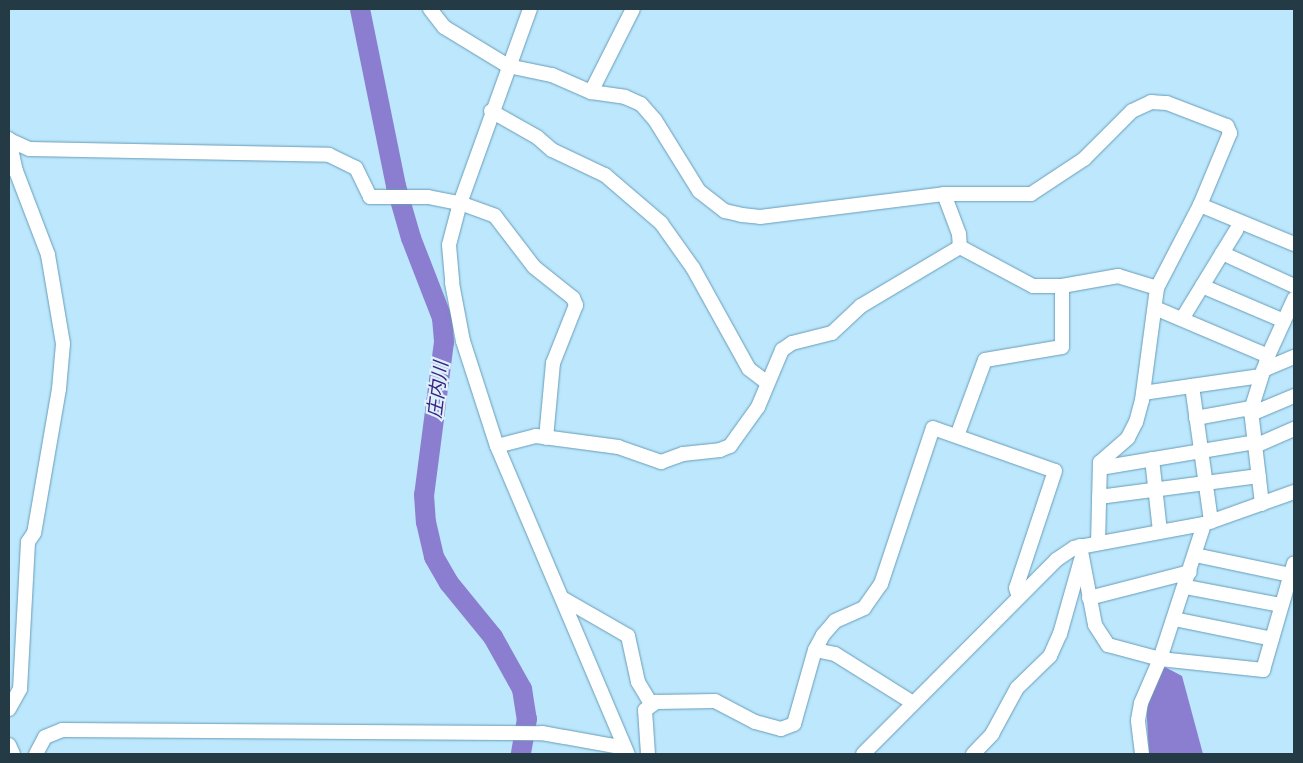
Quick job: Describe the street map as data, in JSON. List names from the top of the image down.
{
  "water": ["庄内川"]
}
